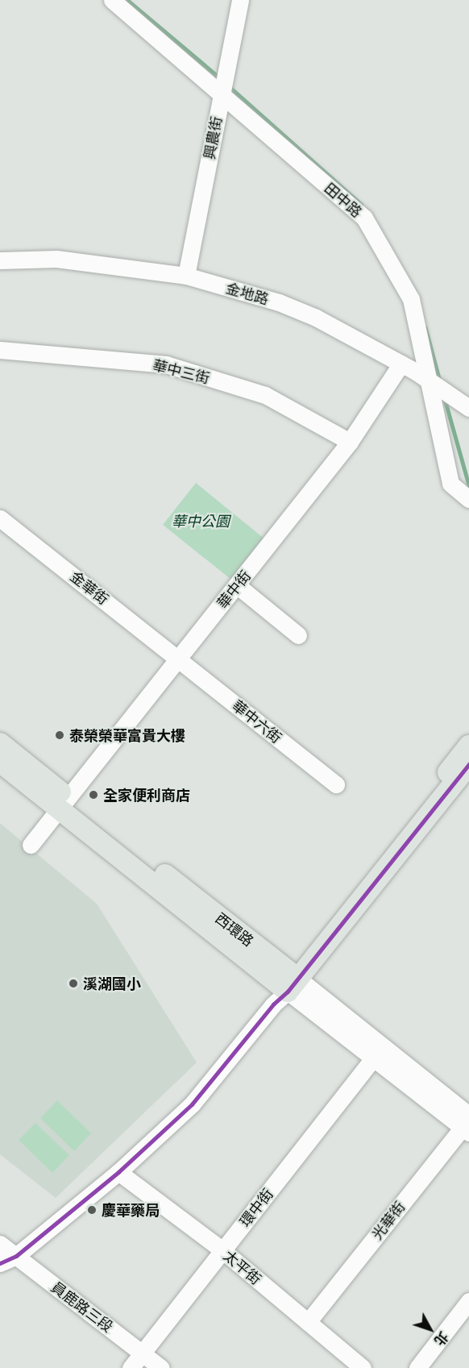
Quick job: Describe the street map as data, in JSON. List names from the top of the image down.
{
  "streets": {
    "main road": ["西環路"],
    "street": [
      "興農街",
      "田中路",
      "金地路",
      "華中三街",
      "金華街",
      "華中街",
      "華中六街",
      "環中街",
      "光華街",
      "太平街",
      "員鹿路三段"
    ]
  },
  "crossings": [
    ["興農街", "田中路"],
    ["興農街", "金地路"],
    ["田中路", "金地路"],
    ["金地路", "華中街"],
    ["華中三街", "華中街"],
    ["金華街", "華中街"],
    ["金華街", "華中六街"],
    ["華中街", "華中六街"],
    ["華中街", "西環路"],
    ["西環路", "環中街"],
    ["西環路", "光華街"],
    ["環中街", "太平街"],
    ["環中街", "員鹿路三段"],
    ["光華街", "太平街"]
  ],
  "parks": ["華中公園"],
  "places": [
    "泰榮榮華富貴大樓",
    "全家便利商店",
    "溪湖國小",
    "慶華藥局"
  ],
  "north": "bottom right"
}
